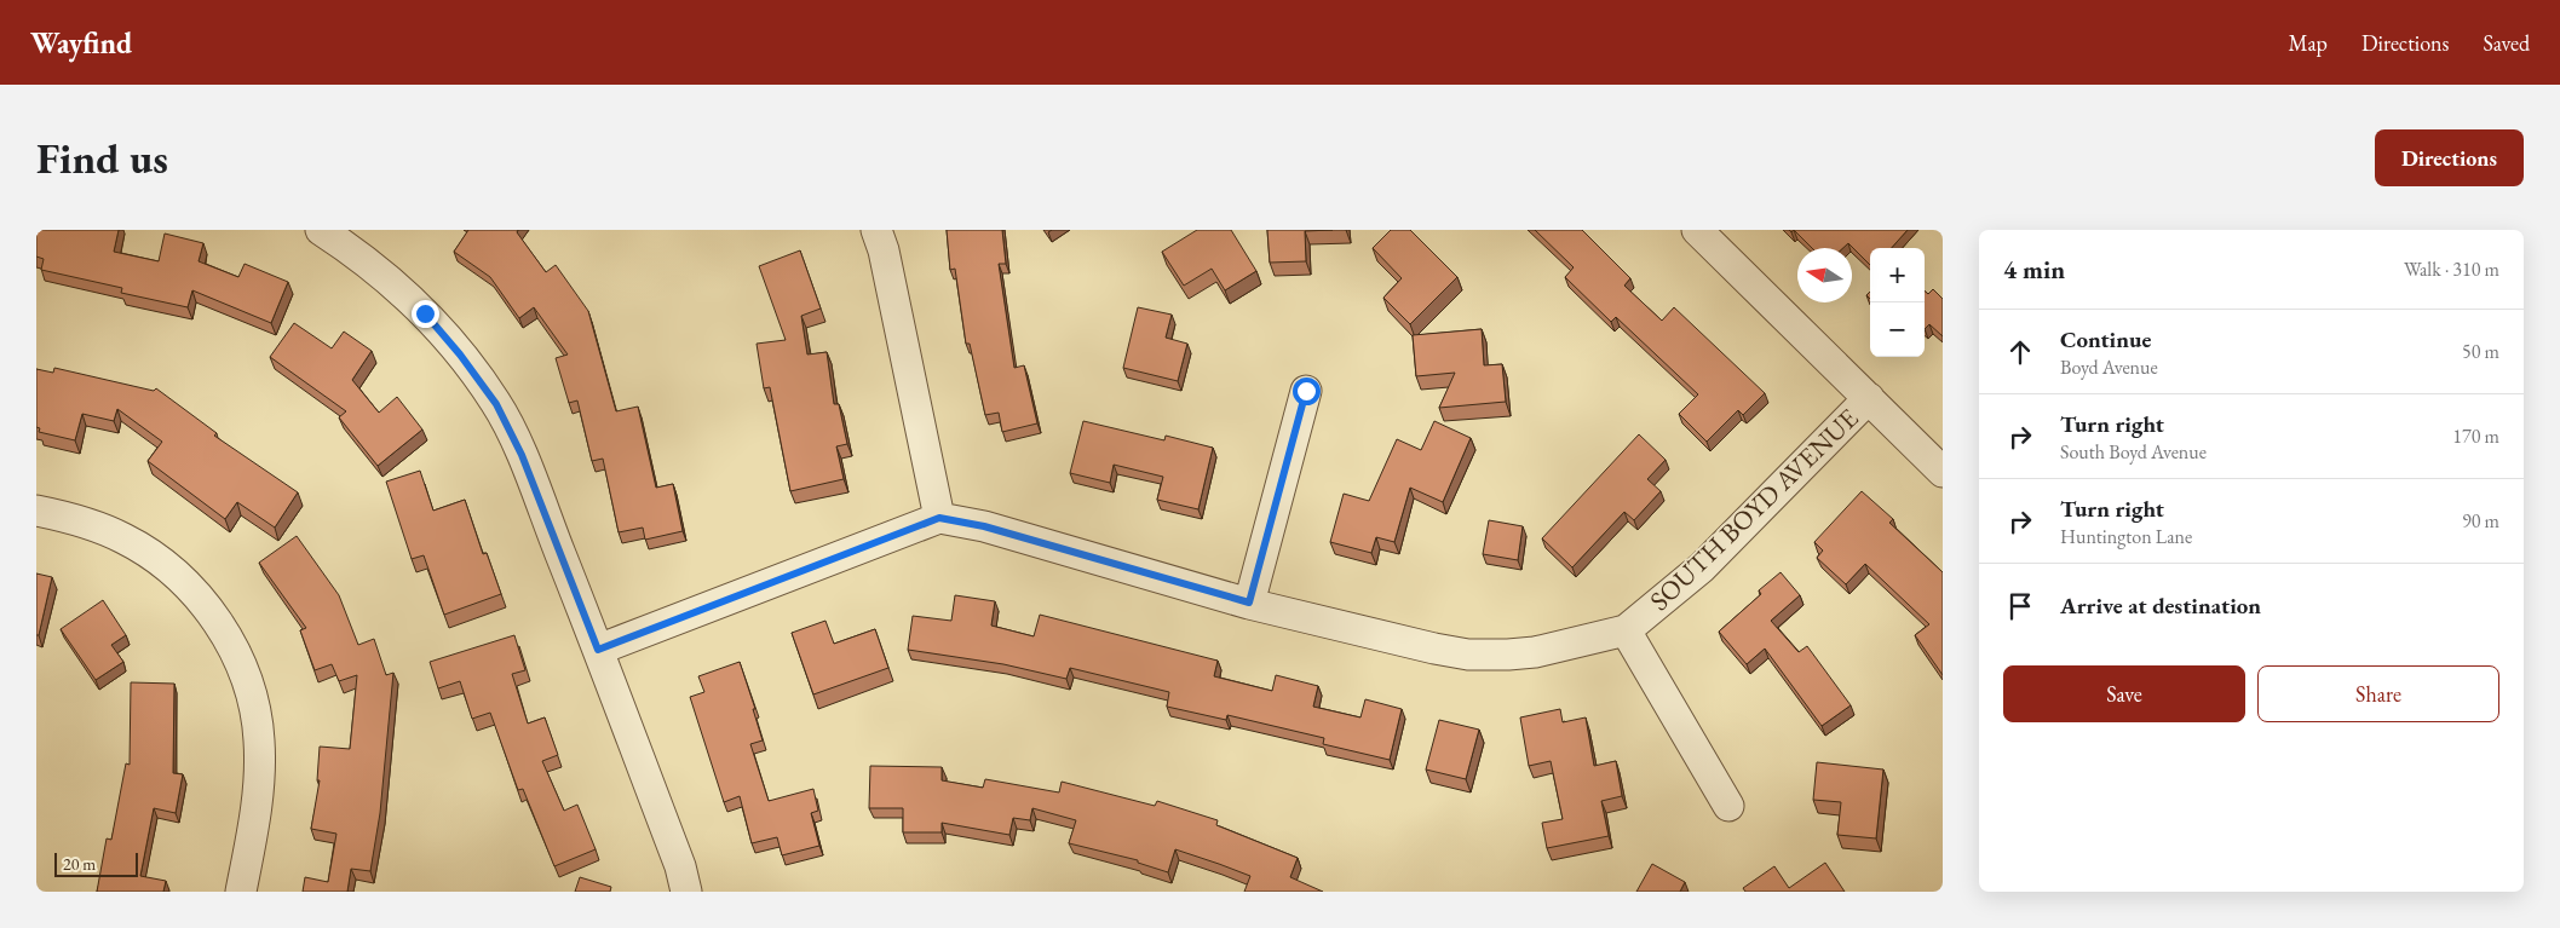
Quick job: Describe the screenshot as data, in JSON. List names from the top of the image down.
{
  "streets": {
    "street": ["SOUTH BOYD AVENUE"]
  },
  "scale_bar": "20 m",
  "north": "left",
  "page": {
    "header": "Wayfind",
    "nav": ["Map", "Directions", "Saved"],
    "buttons": [
      "Directions",
      ["Save", "Share"]
    ],
    "title": "Find us",
    "heading": ["4 min", "Walk · 310 m"],
    "map_buttons": ["+", "−"],
    "list": [
      ["Continue", "Boyd Avenue", "50 m"],
      ["Turn right", "South Boyd Avenue", "170 m"],
      ["Turn right", "Huntington Lane", "90 m"],
      "Arrive at destination"
    ],
    "scale": "20 m"
  }
}
